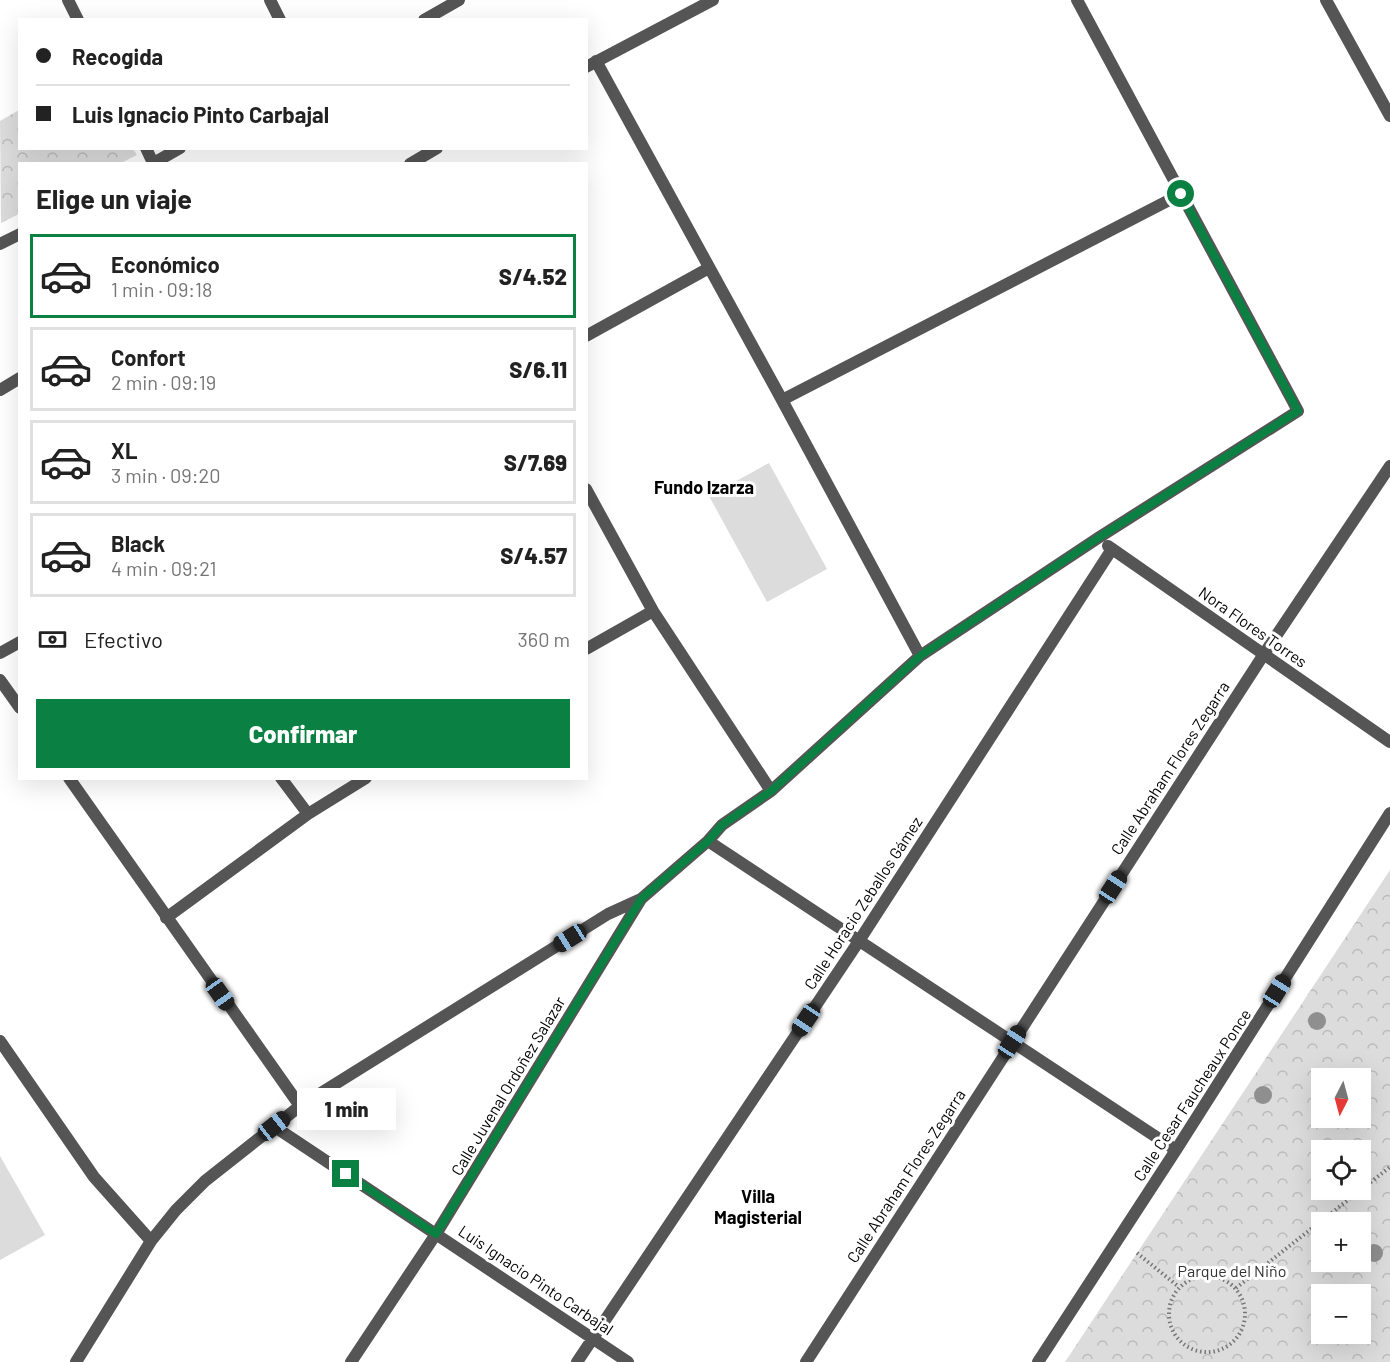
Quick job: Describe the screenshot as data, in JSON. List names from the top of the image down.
{
  "streets": {
    "street": [
      "Nora Flores Torres",
      "Calle Abraham Flores Zegarra",
      "Calle Horacio Zeballos Gámez",
      "Calle Juvenal Ordoñez Salazar",
      "Calle Cesar Faucheaux Ponce",
      "Luis Ignacio Pinto Carbajal"
    ]
  },
  "crossings": [
    ["Nora Flores Torres", "Calle Abraham Flores Zegarra"],
    ["Nora Flores Torres", "Calle Horacio Zeballos Gámez"],
    ["Nora Flores Torres", "Calle Juvenal Ordoñez Salazar"],
    ["Calle Horacio Zeballos Gámez", "Luis Ignacio Pinto Carbajal"],
    ["Calle Juvenal Ordoñez Salazar", "Luis Ignacio Pinto Carbajal"]
  ],
  "districts": ["Fundo Izarza", "Villa Magisterial"],
  "parks": ["Parque del Niño"],
  "north": "bottom",
  "page": {
    "banner": ["Recogida", "Luis Ignacio Pinto Carbajal"],
    "heading": "Elige un viaje",
    "list": [
      {
        "name": "Económico",
        "note": "1 min · 09:18",
        "value": "S/4.52"
      },
      {
        "name": "Confort",
        "note": "2 min · 09:19",
        "value": "S/6.11"
      },
      {
        "name": "XL",
        "note": "3 min · 09:20",
        "value": "S/7.69"
      },
      {
        "name": "Black",
        "note": "4 min · 09:21",
        "value": "S/4.57"
      }
    ],
    "pay": ["Efectivo", "360 m"],
    "buttons": "Confirmar",
    "map_buttons": ["+", "−"],
    "bubble": "1 min"
  }
}
